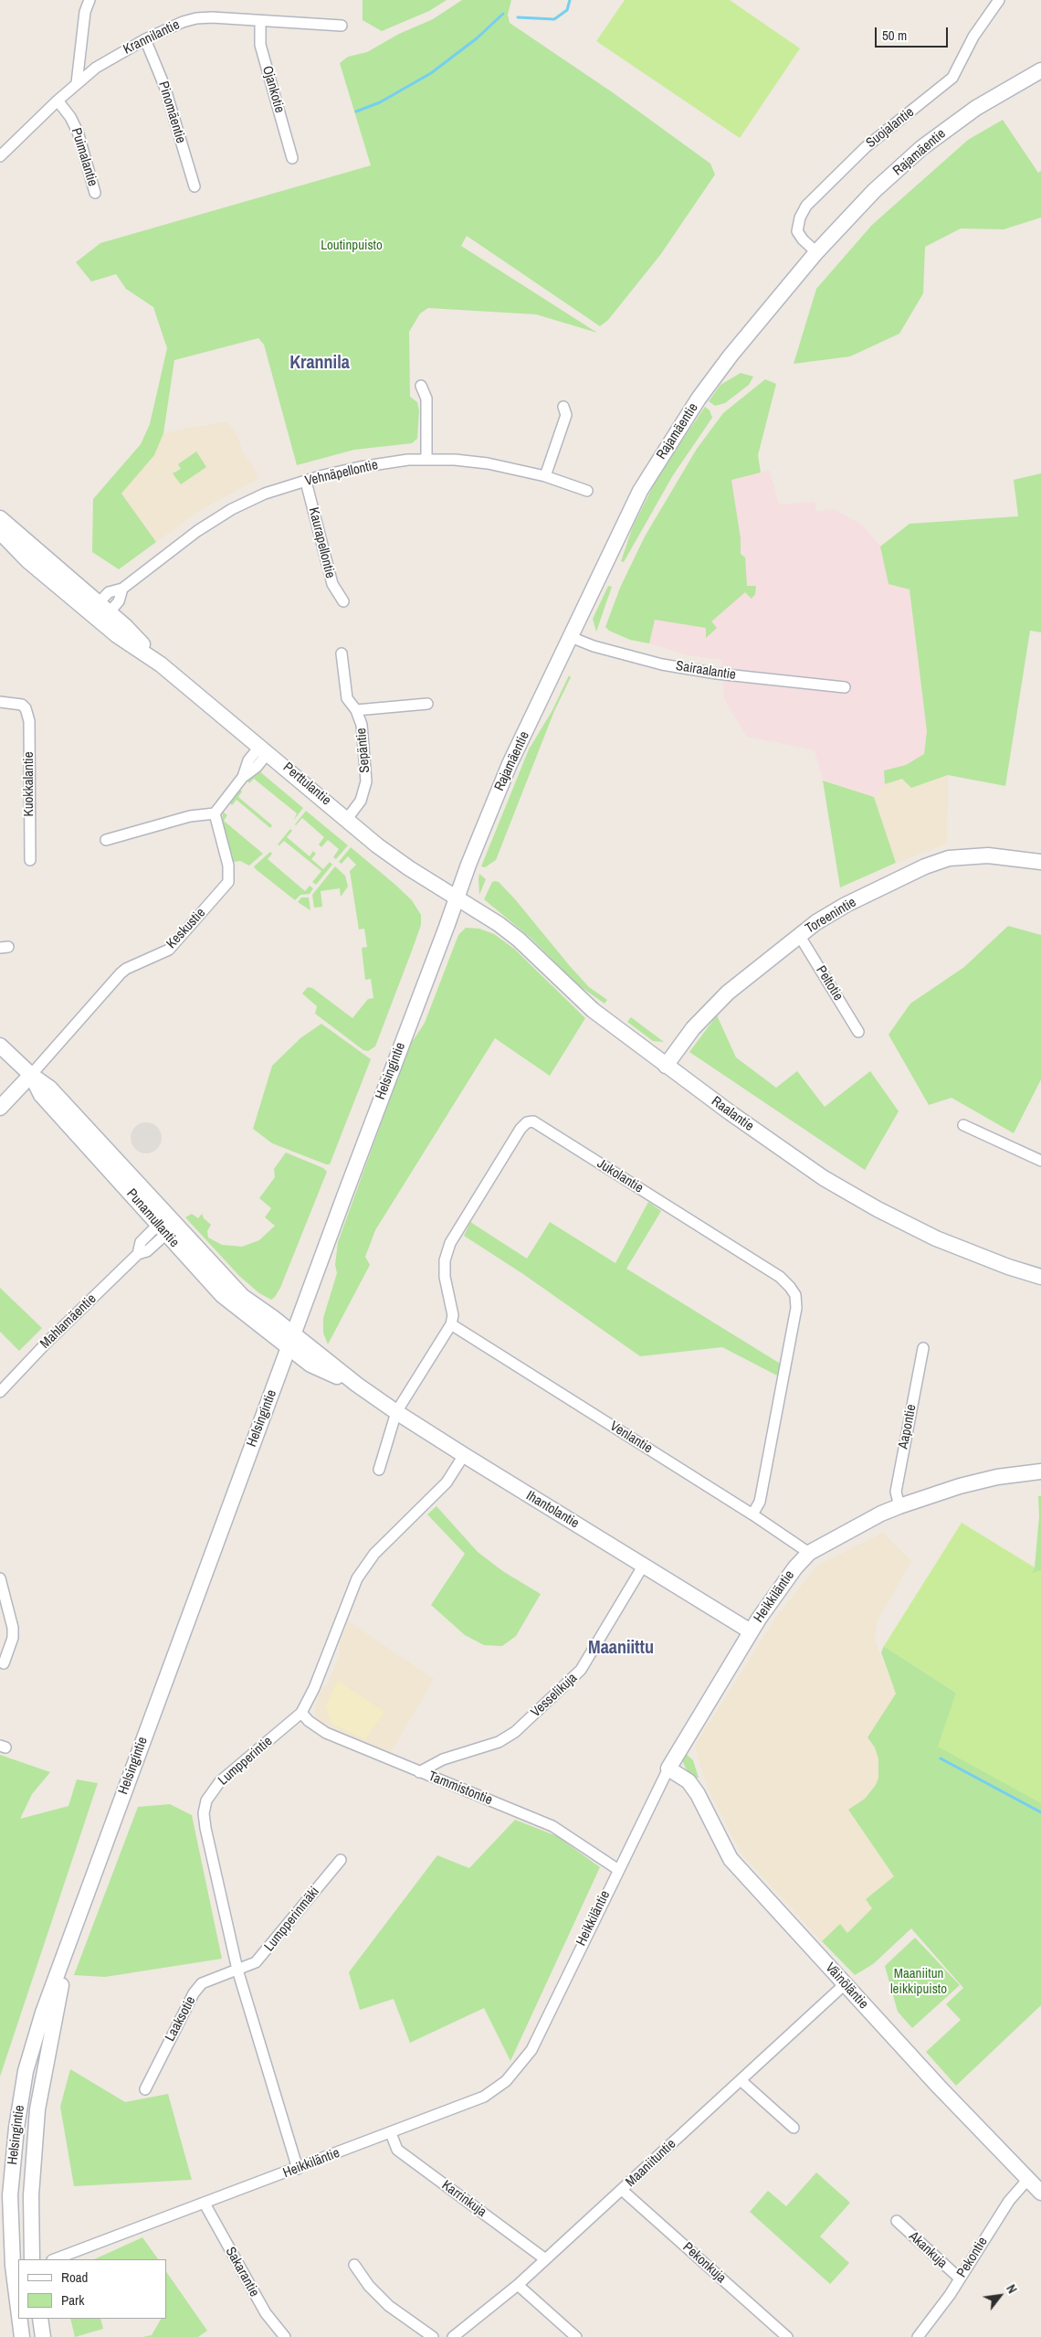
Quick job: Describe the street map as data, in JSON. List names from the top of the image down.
{
  "streets": {
    "street": [
      "Krannilantie",
      "Ojankotie",
      "Pinomäentie",
      "Suojalantie",
      "Rajamäentie",
      "Puimalantie",
      "Vehnäpellontie",
      "Kaurapellontie",
      "Sairaalantie",
      "Sepäntie",
      "Kuokkalantie",
      "Perttulantie",
      "Toreenintie",
      "Keskustie",
      "Peltotie",
      "Helsingintie",
      "Raalantie",
      "Jukolantie",
      "Punamullantie",
      "Mahlamäentie",
      "Aapontie",
      "Venlantie",
      "Ihantolantie",
      "Heikkiläntie",
      "Vesselikuja",
      "Lumpperintie",
      "Tammistontie",
      "Lumpperinmäki",
      "Väinöläntie",
      "Laaksotie",
      "Maaniituntie",
      "Karrinkuja",
      "Akankuja",
      "Pekontie",
      "Pekonkuja",
      "Sakarantie"
    ]
  },
  "crossings": [
    ["Krannilantie", "Ojankotie"],
    ["Krannilantie", "Pinomäentie"],
    ["Krannilantie", "Puimalantie"],
    ["Suojalantie", "Rajamäentie"],
    ["Rajamäentie", "Sairaalantie"],
    ["Rajamäentie", "Perttulantie"],
    ["Rajamäentie", "Helsingintie"],
    ["Rajamäentie", "Raalantie"],
    ["Vehnäpellontie", "Kaurapellontie"],
    ["Vehnäpellontie", "Perttulantie"],
    ["Sepäntie", "Perttulantie"],
    ["Perttulantie", "Helsingintie"],
    ["Perttulantie", "Raalantie"],
    ["Toreenintie", "Peltotie"],
    ["Toreenintie", "Raalantie"],
    ["Keskustie", "Punamullantie"],
    ["Helsingintie", "Raalantie"],
    ["Helsingintie", "Punamullantie"],
    ["Helsingintie", "Ihantolantie"],
    ["Jukolantie", "Venlantie"],
    ["Punamullantie", "Mahlamäentie"],
    ["Punamullantie", "Ihantolantie"],
    ["Aapontie", "Heikkiläntie"],
    ["Venlantie", "Heikkiläntie"],
    ["Ihantolantie", "Heikkiläntie"],
    ["Ihantolantie", "Vesselikuja"],
    ["Ihantolantie", "Lumpperintie"],
    ["Heikkiläntie", "Lumpperintie"],
    ["Heikkiläntie", "Tammistontie"],
    ["Heikkiläntie", "Väinöläntie"],
    ["Heikkiläntie", "Karrinkuja"],
    ["Heikkiläntie", "Sakarantie"],
    ["Vesselikuja", "Tammistontie"],
    ["Lumpperintie", "Tammistontie"],
    ["Lumpperintie", "Lumpperinmäki"],
    ["Lumpperintie", "Laaksotie"],
    ["Lumpperinmäki", "Laaksotie"],
    ["Väinöläntie", "Maaniituntie"],
    ["Väinöläntie", "Pekontie"],
    ["Maaniituntie", "Karrinkuja"],
    ["Maaniituntie", "Pekonkuja"],
    ["Akankuja", "Pekontie"]
  ],
  "districts": ["Krannila", "Maaniittu"],
  "parks": ["Loutinpuisto", "Maaniitun leikkipuisto"],
  "legend": ["Road", "Park"],
  "scale_bar": "50 m",
  "north": "top right"
}
